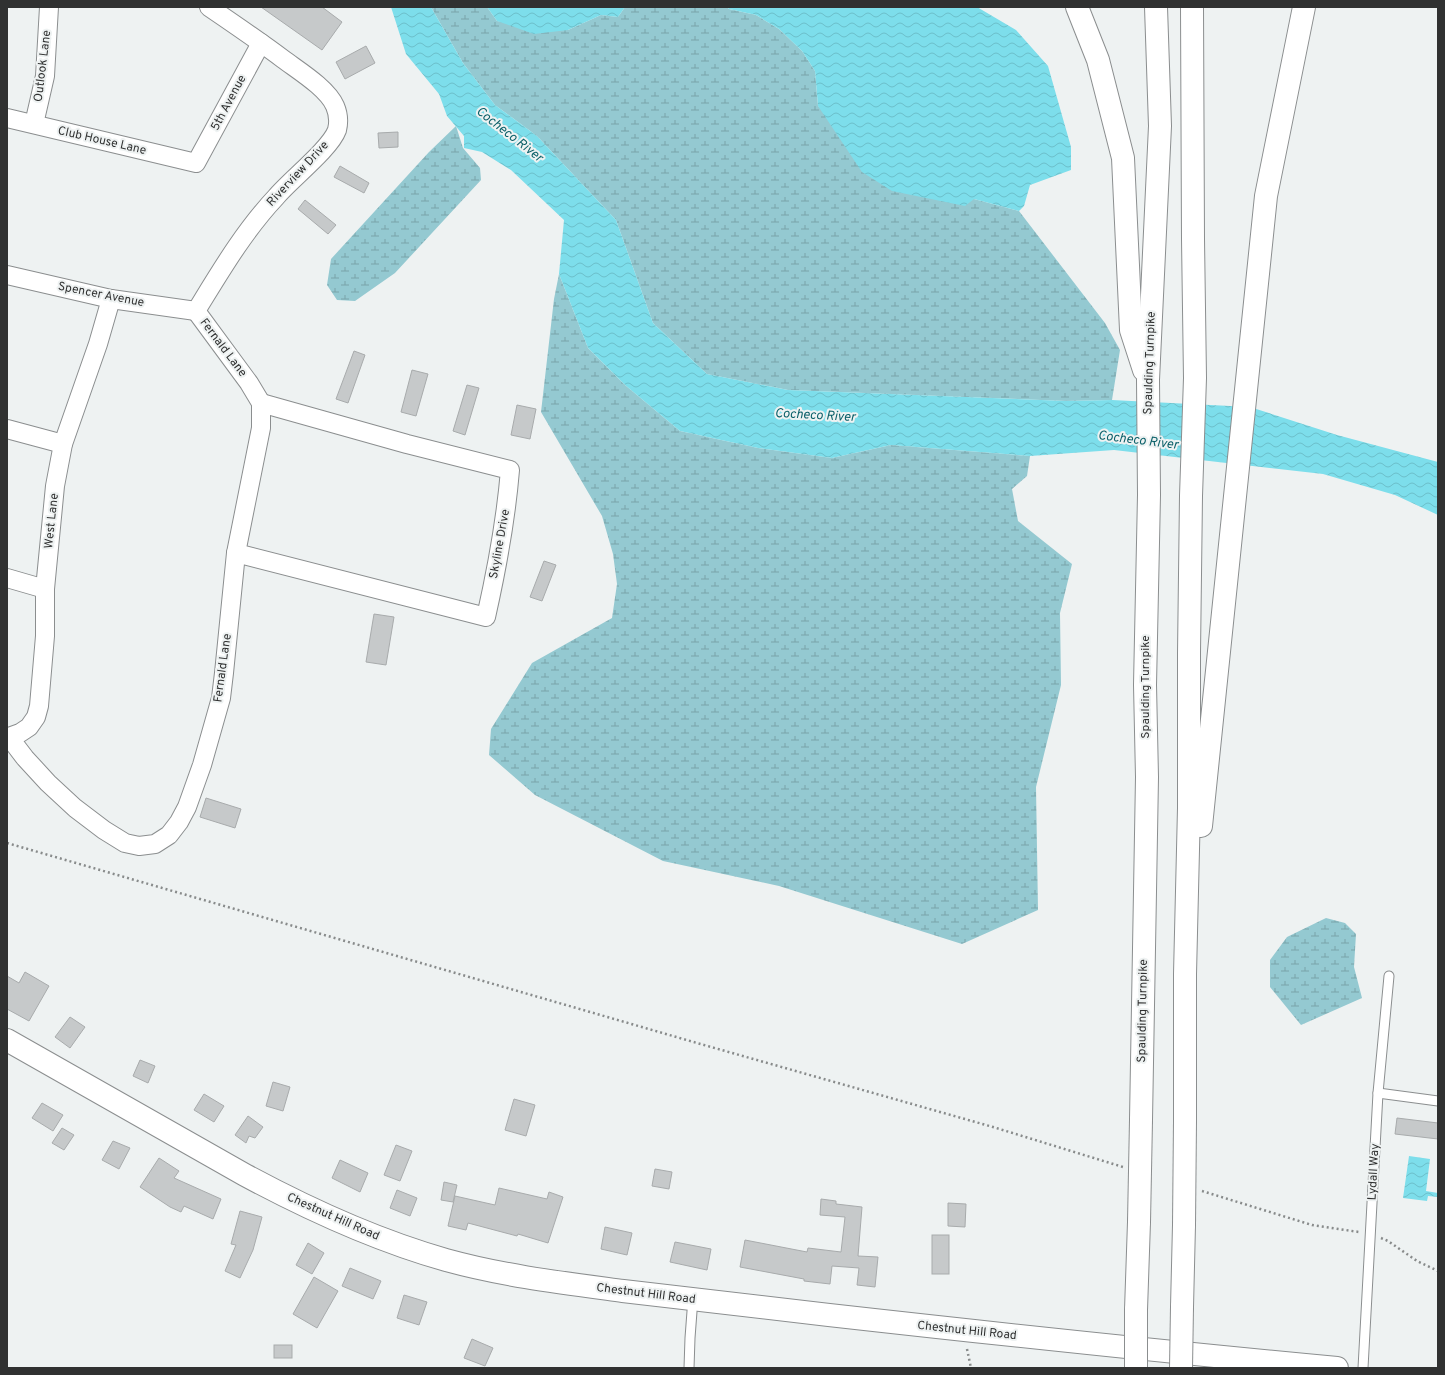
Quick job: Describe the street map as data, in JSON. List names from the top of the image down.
{
  "streets": {
    "main road": ["Spaulding Turnpike", "Chestnut Hill Road"],
    "street": [
      "Outlook Lane",
      "5th Avenue",
      "Club House Lane",
      "Riverview Drive",
      "Spencer Avenue",
      "Fernald Lane",
      "West Lane",
      "Skyline Drive"
    ],
    "lane": ["Lydall Way"]
  },
  "crossings": [
    ["Outlook Lane", "Club House Lane"],
    ["5th Avenue", "Club House Lane"],
    ["5th Avenue", "Riverview Drive"],
    ["Riverview Drive", "Spencer Avenue"],
    ["Riverview Drive", "Fernald Lane"],
    ["Spencer Avenue", "Fernald Lane"],
    ["Spencer Avenue", "West Lane"],
    ["Fernald Lane", "West Lane"],
    ["Fernald Lane", "Skyline Drive"]
  ],
  "water": ["Cocheco River"]
}
